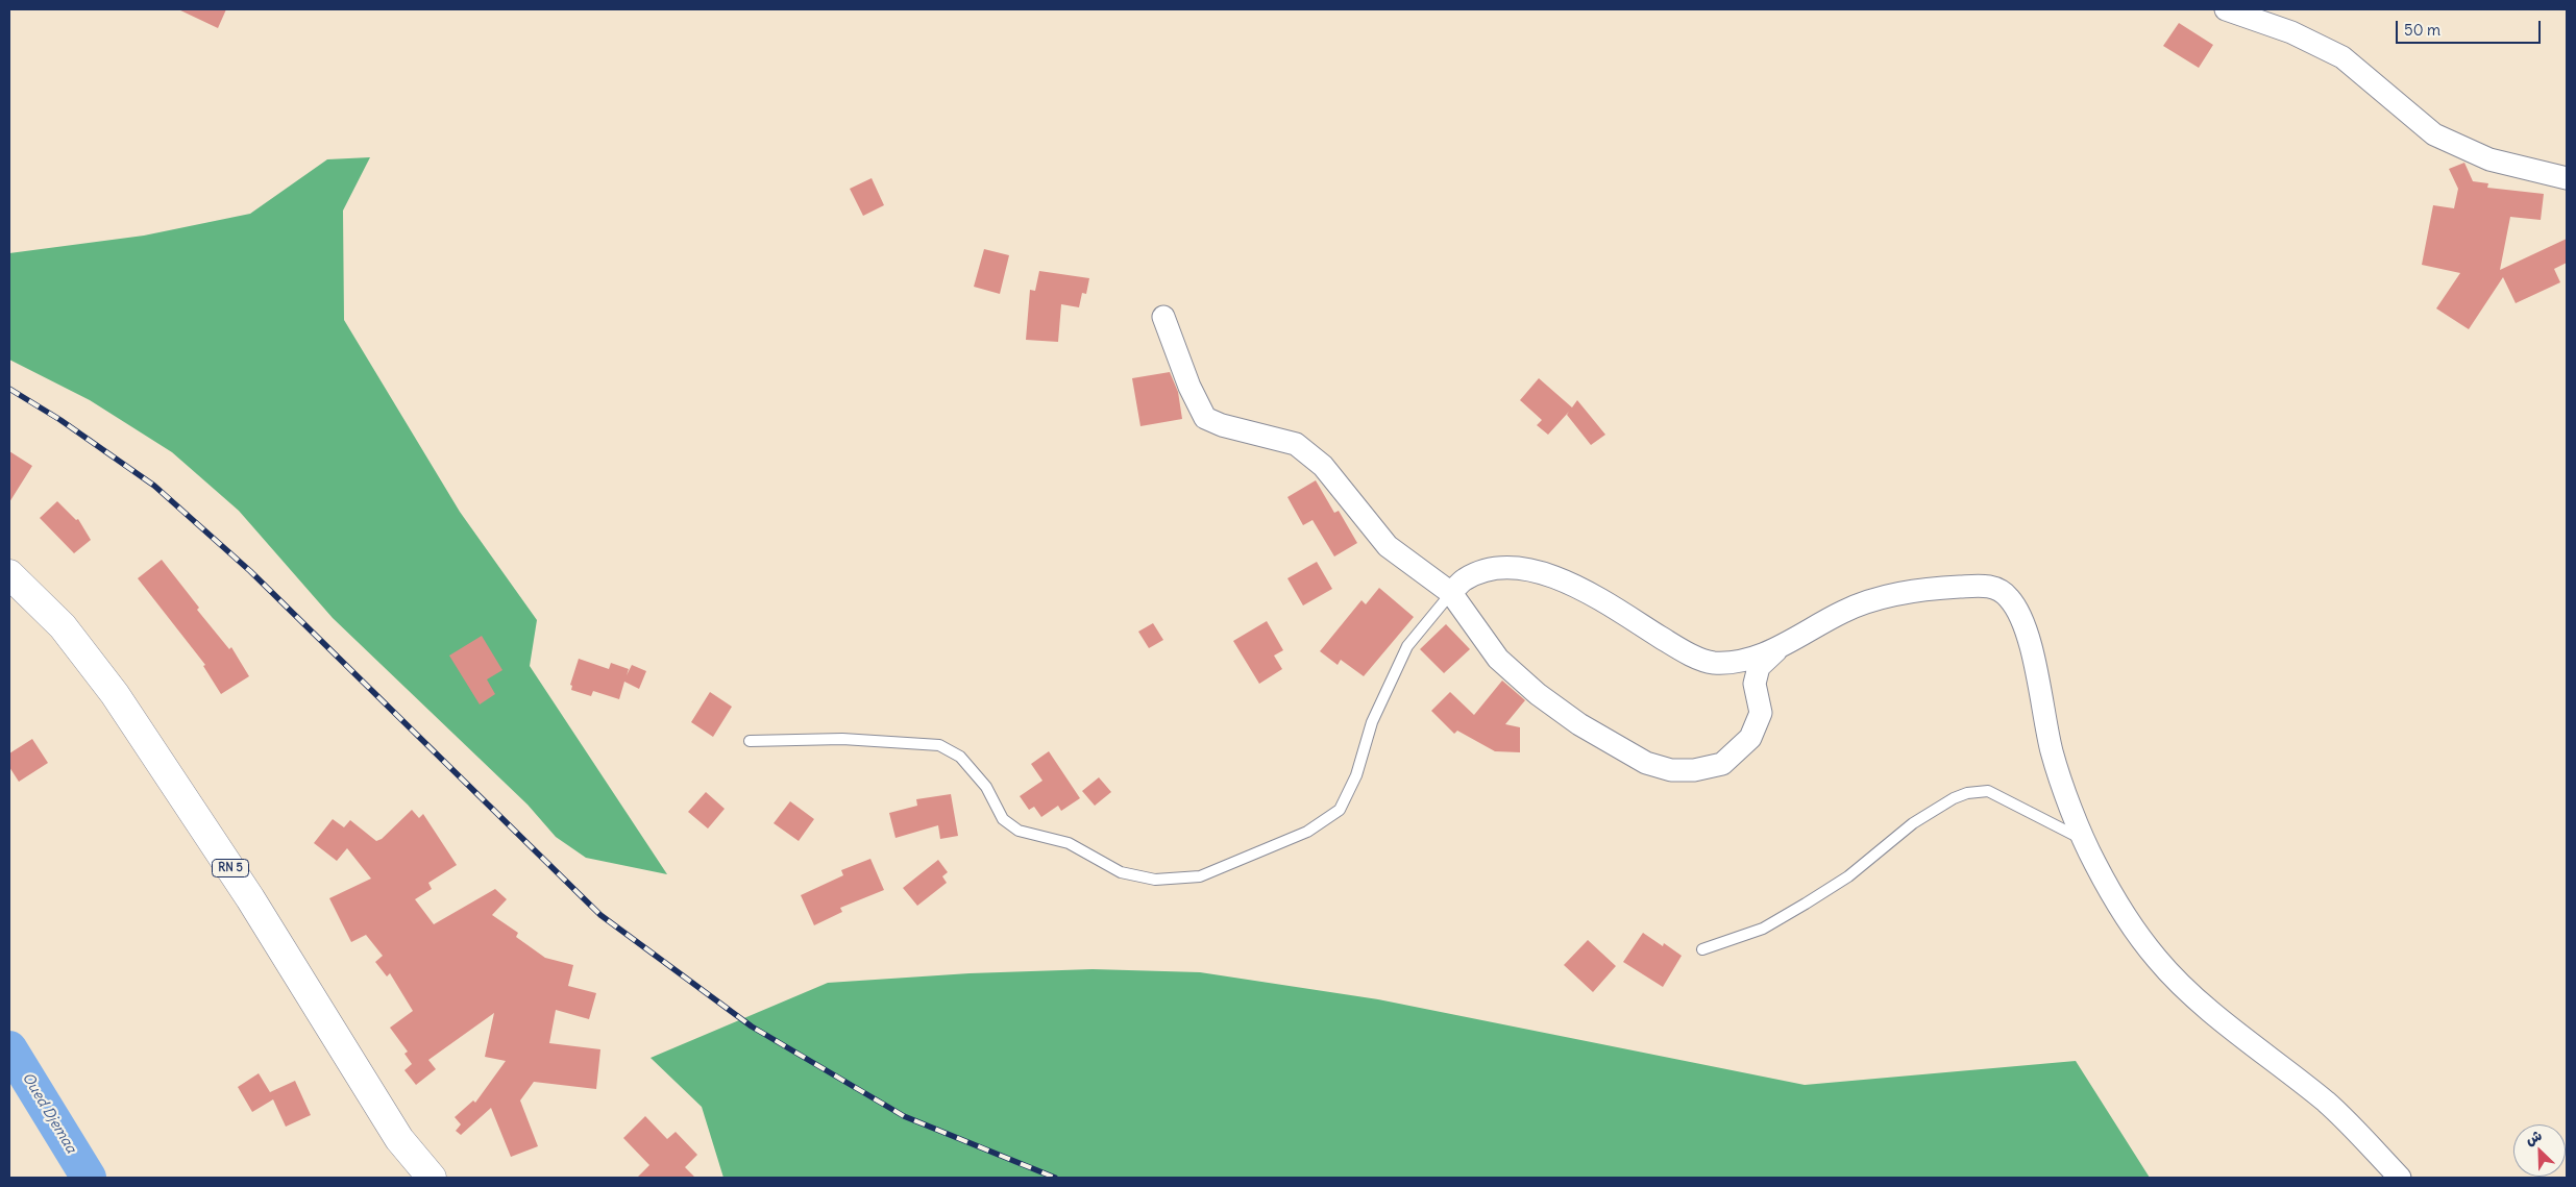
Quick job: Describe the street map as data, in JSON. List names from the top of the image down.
{
  "streets": {
    "main road": ["RN 5"]
  },
  "water": ["Oued Djemaa"],
  "scale_bar": "50 m",
  "north": "top left"
}
